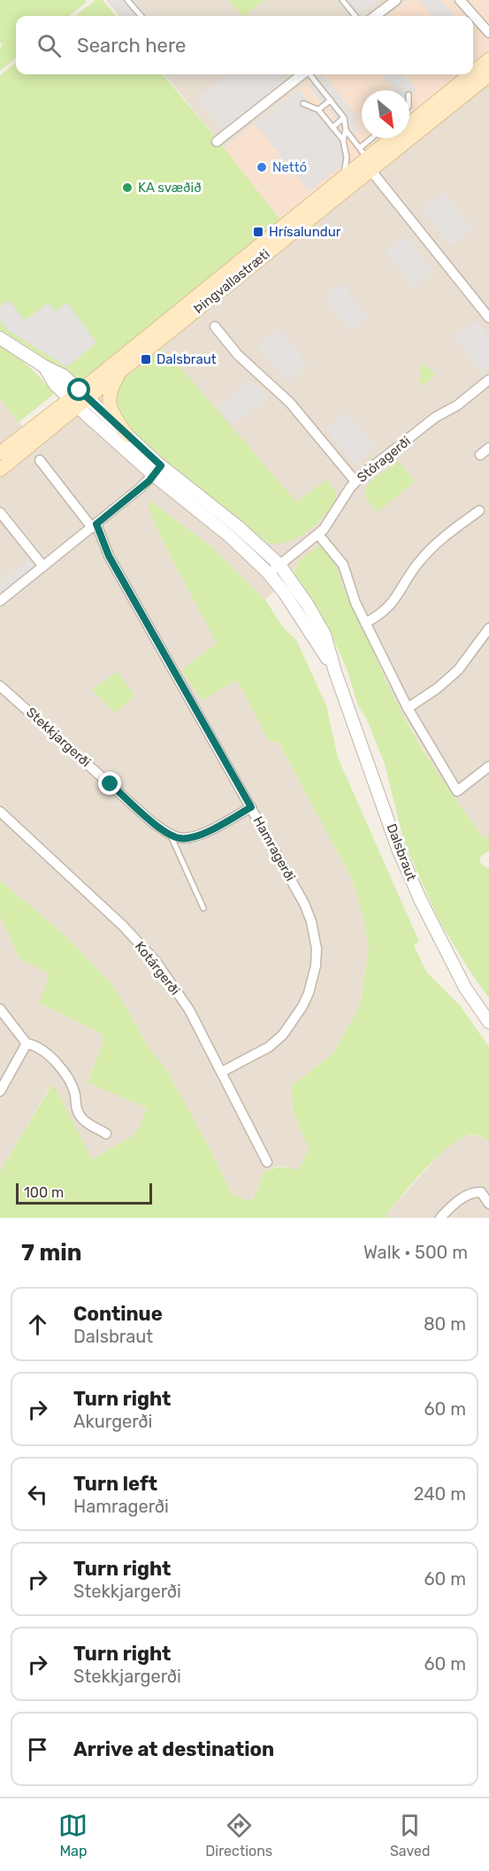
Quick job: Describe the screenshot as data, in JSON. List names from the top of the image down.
{
  "streets": {
    "main road": ["Þingvallastræti"],
    "street": [
      "Stóragerði",
      "Stekkjargerði",
      "Hamragerði",
      "Dalsbraut",
      "Kotárgerði"
    ]
  },
  "crossings": [
    ["Þingvallastræti", "Dalsbraut"],
    ["Stóragerði", "Dalsbraut"],
    ["Hamragerði", "Kotárgerði"]
  ],
  "places": {
    "other": ["Nettó", "KA svæðið"],
    "transit": ["Hrísalundur", "Dalsbraut"]
  },
  "scale_bar": "100 m",
  "north": "bottom right",
  "page": {
    "search": "Search here",
    "scale": "100 m",
    "heading": ["7 min", "Walk · 500 m"],
    "list": [
      ["Continue", "Dalsbraut", "80 m"],
      ["Turn right", "Akurgerði", "60 m"],
      ["Turn left", "Hamragerði", "240 m"],
      ["Turn right", "Stekkjargerði", "60 m"],
      ["Turn right", "Stekkjargerði", "60 m"],
      "Arrive at destination"
    ],
    "nav": ["Map", "Directions", "Saved"]
  }
}
